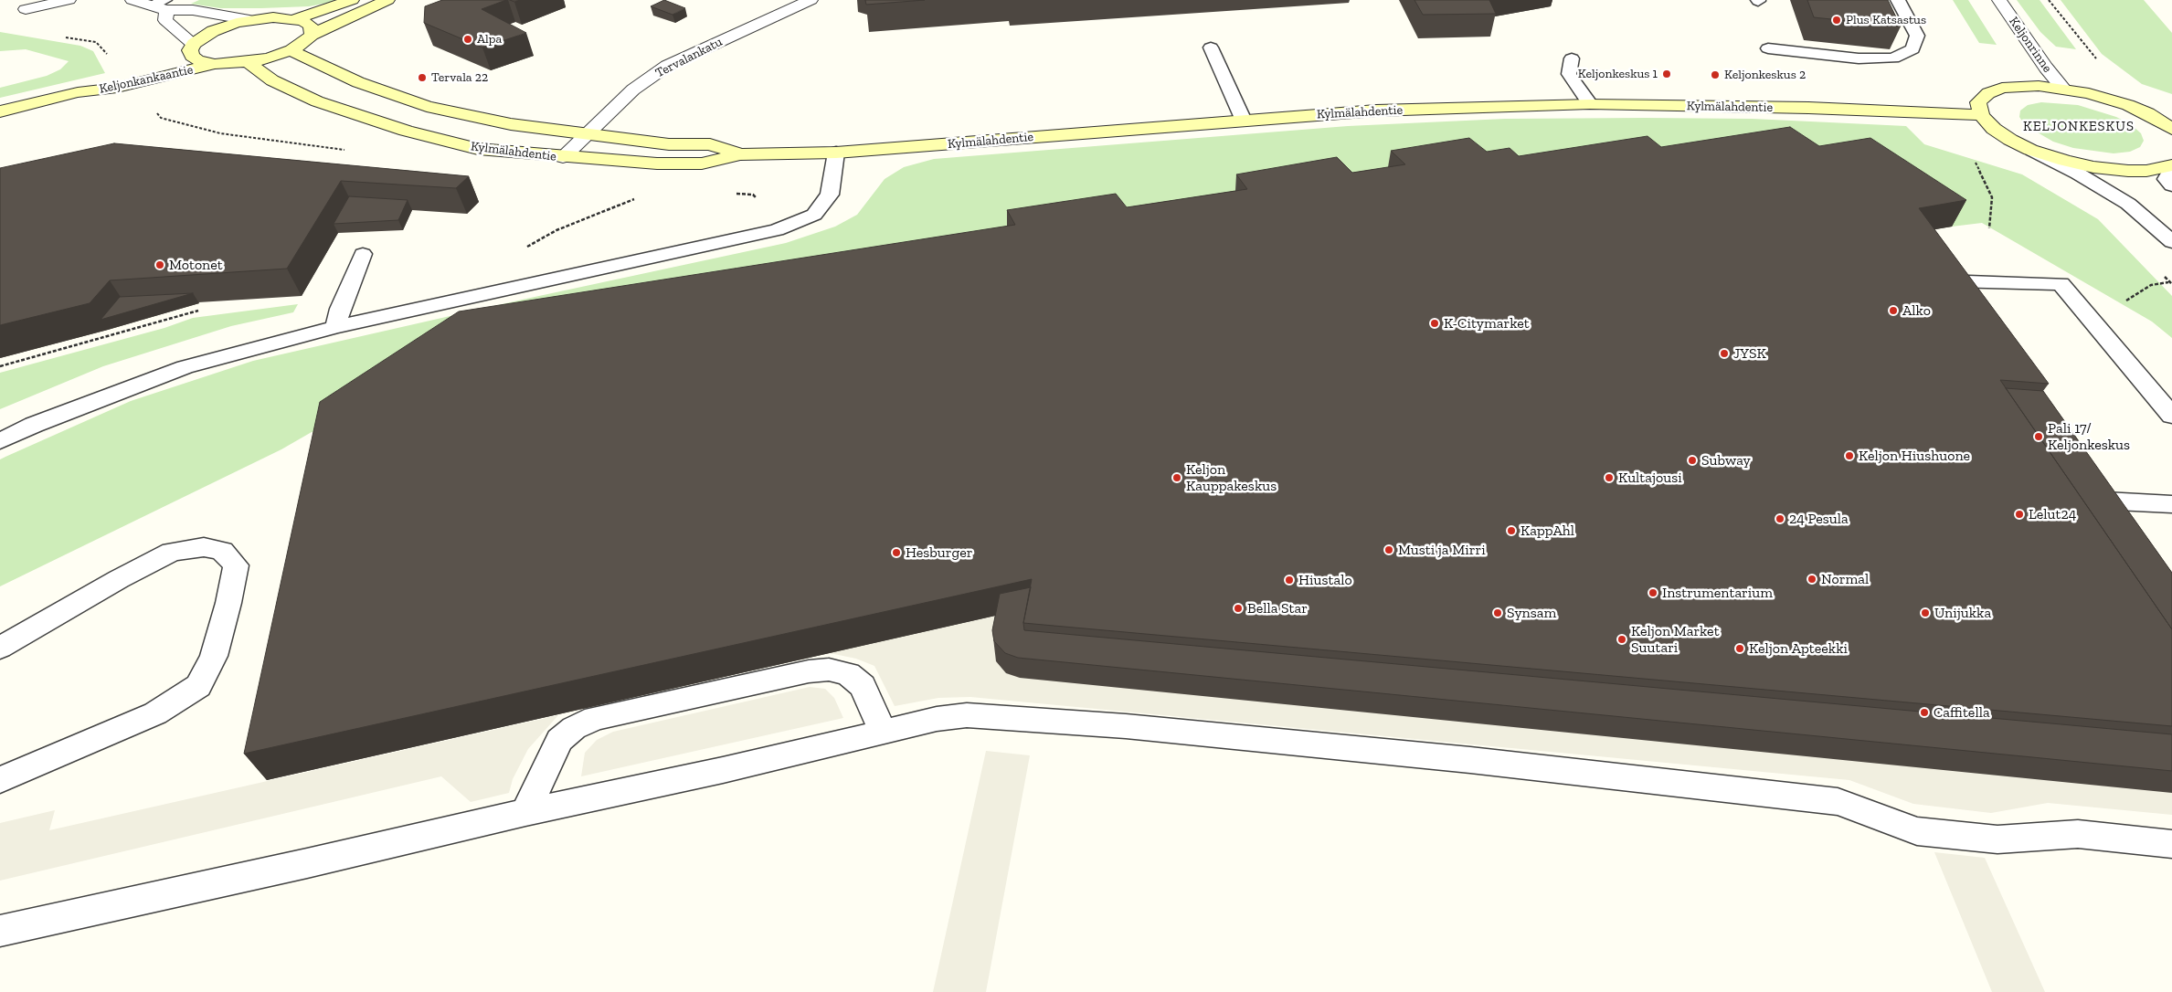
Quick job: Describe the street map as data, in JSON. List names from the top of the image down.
{
  "streets": {
    "street": [
      "Keljonrinne",
      "Tervalankatu",
      "Keljonkankaantie",
      "Kylmälahdentie"
    ]
  },
  "crossings": [
    ["Tervalankatu", "Kylmälahdentie"]
  ],
  "districts": ["KELJONKESKUS"],
  "places": [
    "Plus Katsastus",
    "Alpa",
    "Keljonkeskus 1",
    "Keljonkeskus 2",
    "Tervala 22",
    "Motonet",
    "Alko",
    "K-Citymarket",
    "JYSK",
    "Pali 17/ Keljonkeskus",
    "Keljon Hiushuone",
    "Subway",
    "Keljon Kauppakeskus",
    "Kultajousi",
    "Lelut24",
    "24 Pesula",
    "KappAhl",
    "Musti ja Mirri",
    "Hesburger",
    "Normal",
    "Hiustalo",
    "Instrumentarium",
    "Bella Star",
    "Synsam",
    "Unijukka",
    "Keljon Market Suutari",
    "Keljon Apteekki",
    "Caffitella"
  ]
}
